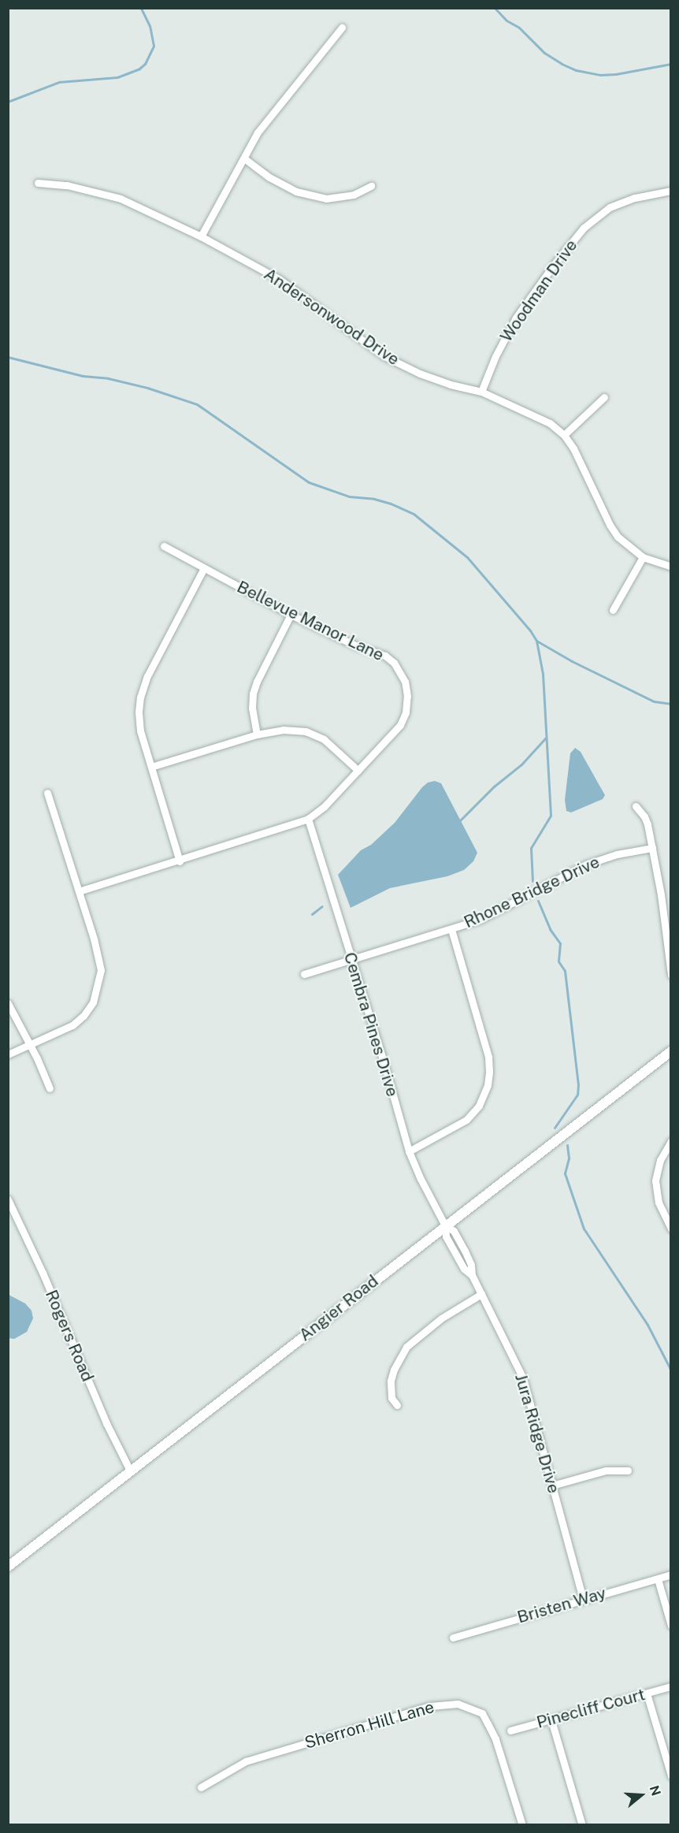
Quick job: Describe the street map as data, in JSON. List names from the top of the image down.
{
  "streets": {
    "street": [
      "Woodman Drive",
      "Andersonwood Drive",
      "Bellevue Manor Lane",
      "Rhone Bridge Drive",
      "Cembra Pines Drive",
      "Angier Road",
      "Rogers Road",
      "Jura Ridge Drive",
      "Bristen Way",
      "Pinecliff Court",
      "Sherron Hill Lane"
    ]
  },
  "crossings": [
    ["Woodman Drive", "Andersonwood Drive"],
    ["Bellevue Manor Lane", "Cembra Pines Drive"],
    ["Rhone Bridge Drive", "Cembra Pines Drive"],
    ["Cembra Pines Drive", "Angier Road"],
    ["Cembra Pines Drive", "Jura Ridge Drive"],
    ["Angier Road", "Rogers Road"],
    ["Angier Road", "Jura Ridge Drive"],
    ["Jura Ridge Drive", "Bristen Way"]
  ],
  "north": "right"
}
